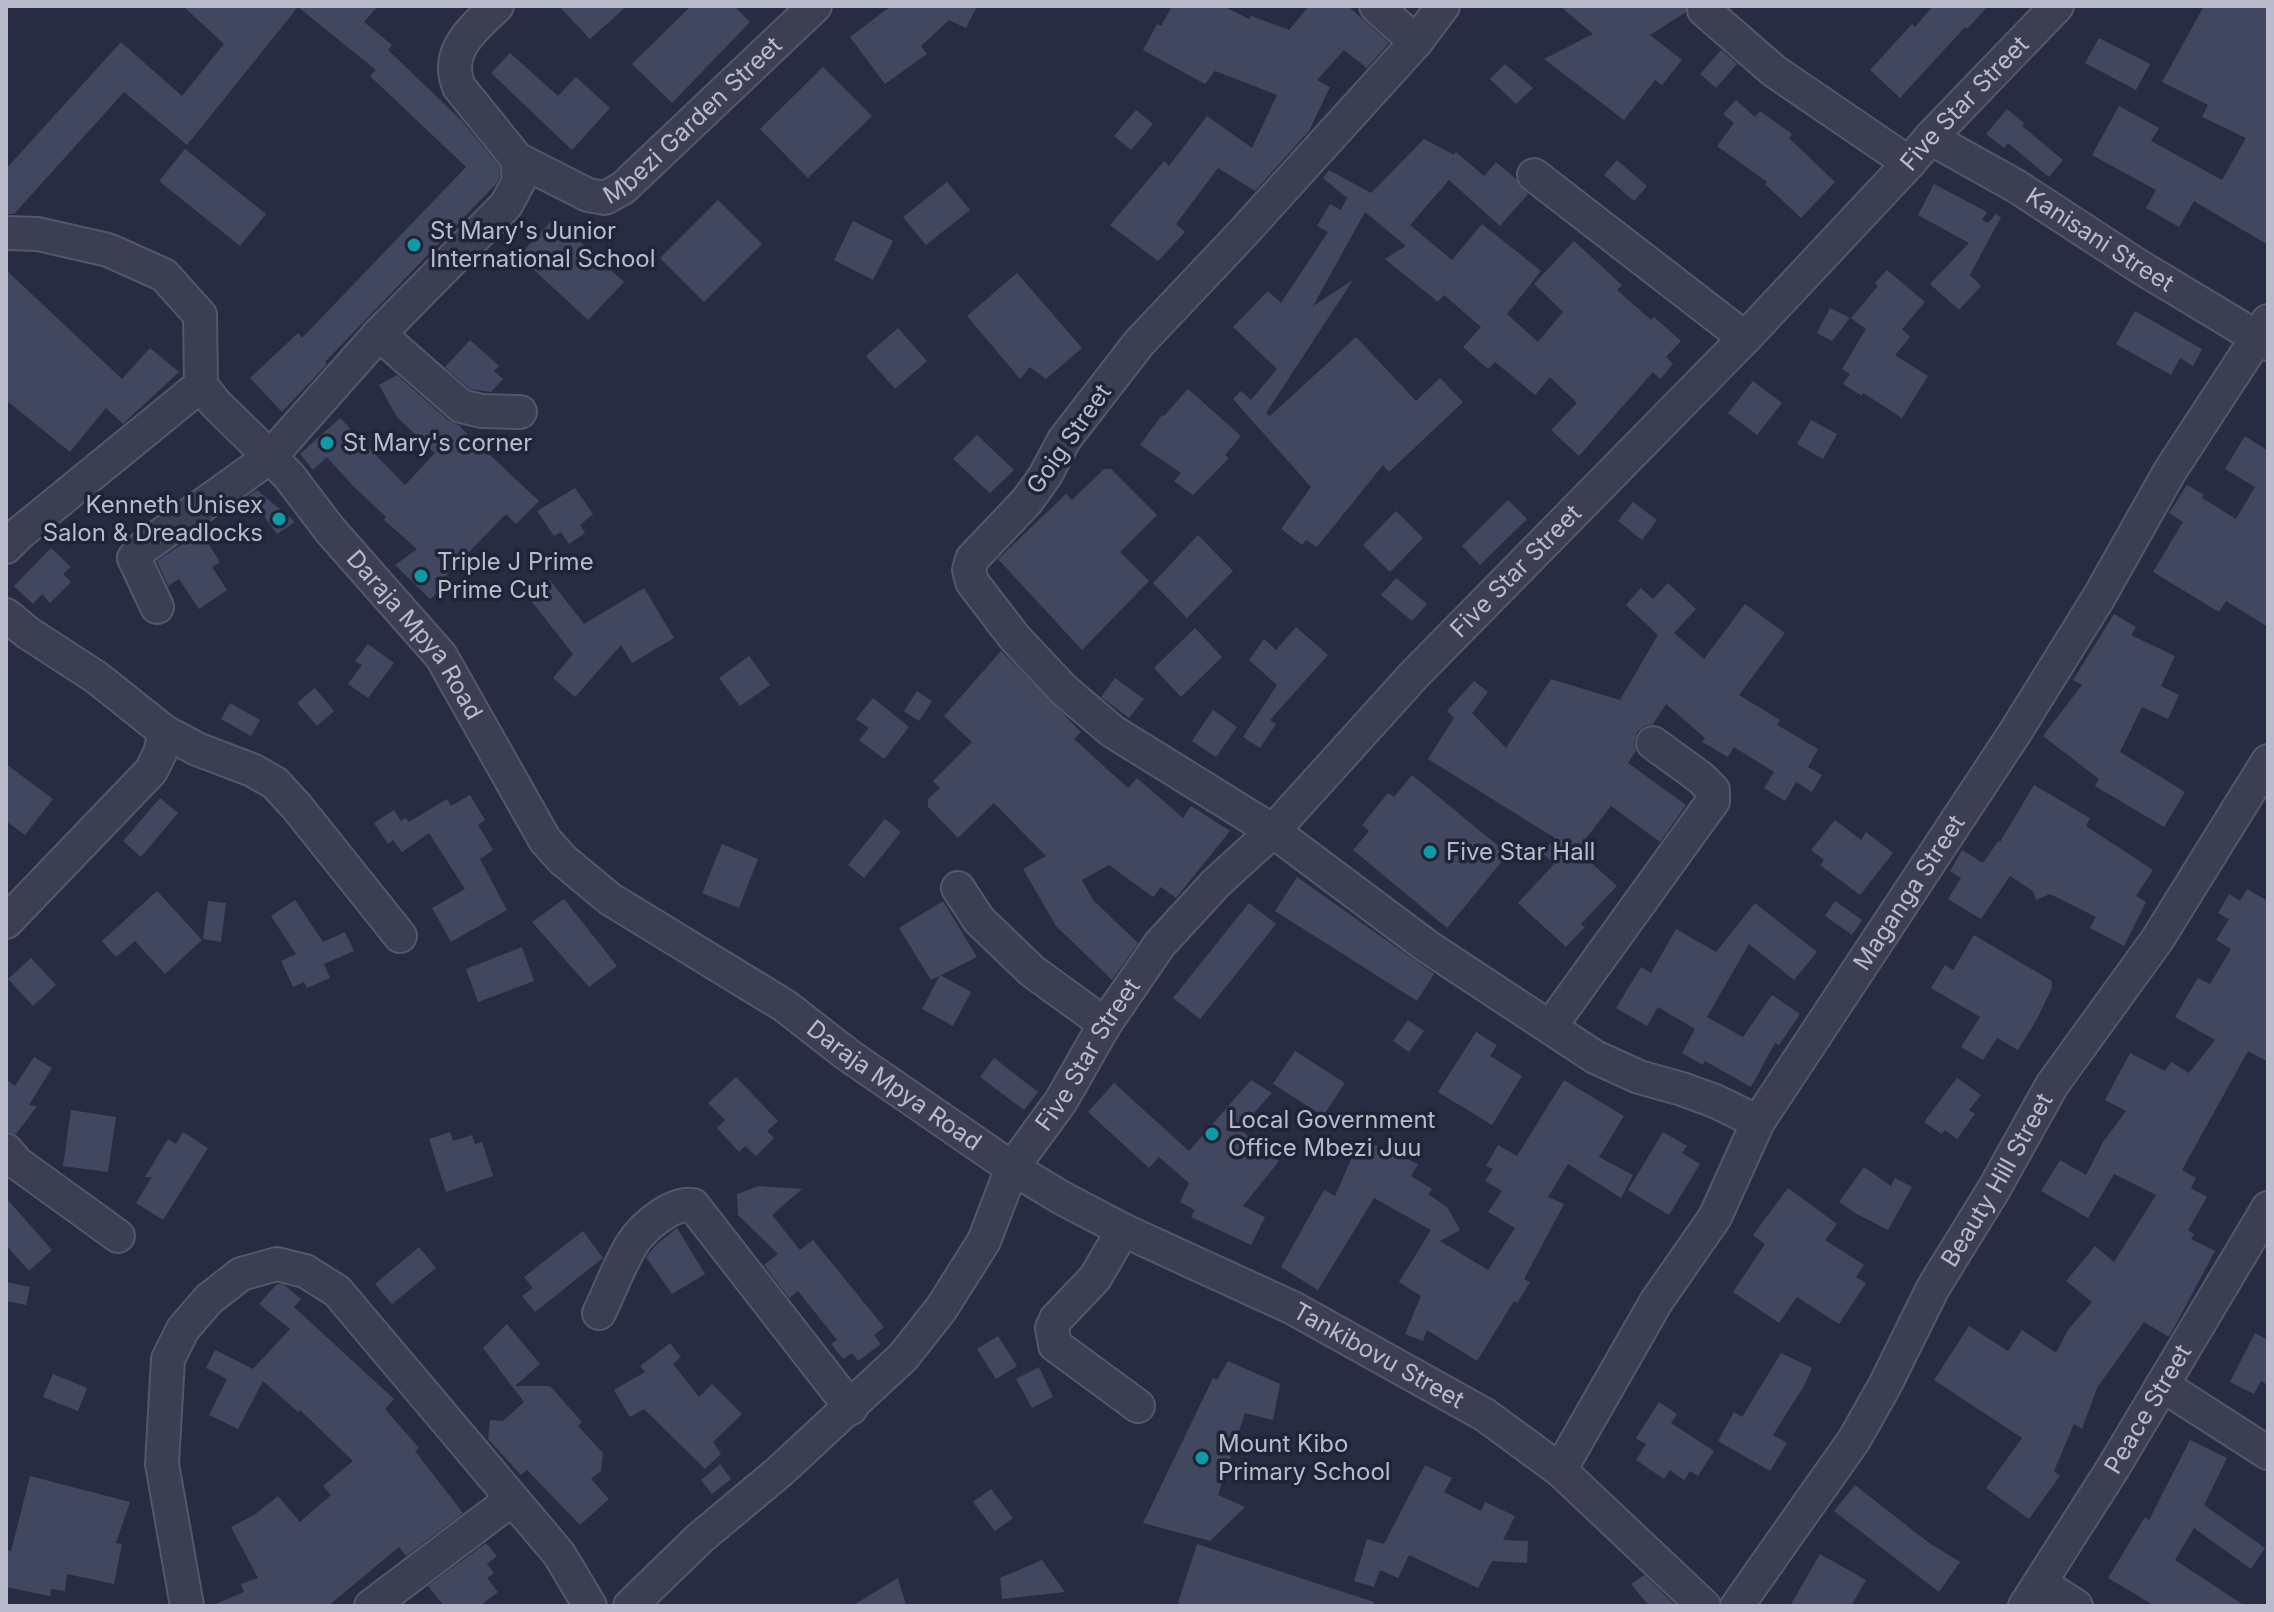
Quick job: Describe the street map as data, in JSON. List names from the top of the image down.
{
  "streets": {
    "street": [
      "Five Star Street",
      "Mbezi Garden Street",
      "Kanisani Street",
      "Goig Street",
      "Daraja Mpya Road",
      "Maganga Street",
      "Beauty Hill Street",
      "Tankibovu Street",
      "Peace Street"
    ]
  },
  "crossings": [
    ["Five Star Street", "Kanisani Street"],
    ["Five Star Street", "Goig Street"],
    ["Five Star Street", "Daraja Mpya Road"],
    ["Five Star Street", "Tankibovu Street"],
    ["Kanisani Street", "Maganga Street"],
    ["Daraja Mpya Road", "Tankibovu Street"],
    ["Maganga Street", "Tankibovu Street"]
  ],
  "places": [
    "St Mary's Junior International School",
    "St Mary's corner",
    "Kenneth Unisex Salon & Dreadlocks",
    "Triple J Prime Prime Cut",
    "Five Star Hall",
    "Local Government Office Mbezi Juu",
    "Mount Kibo Primary School"
  ]
}
